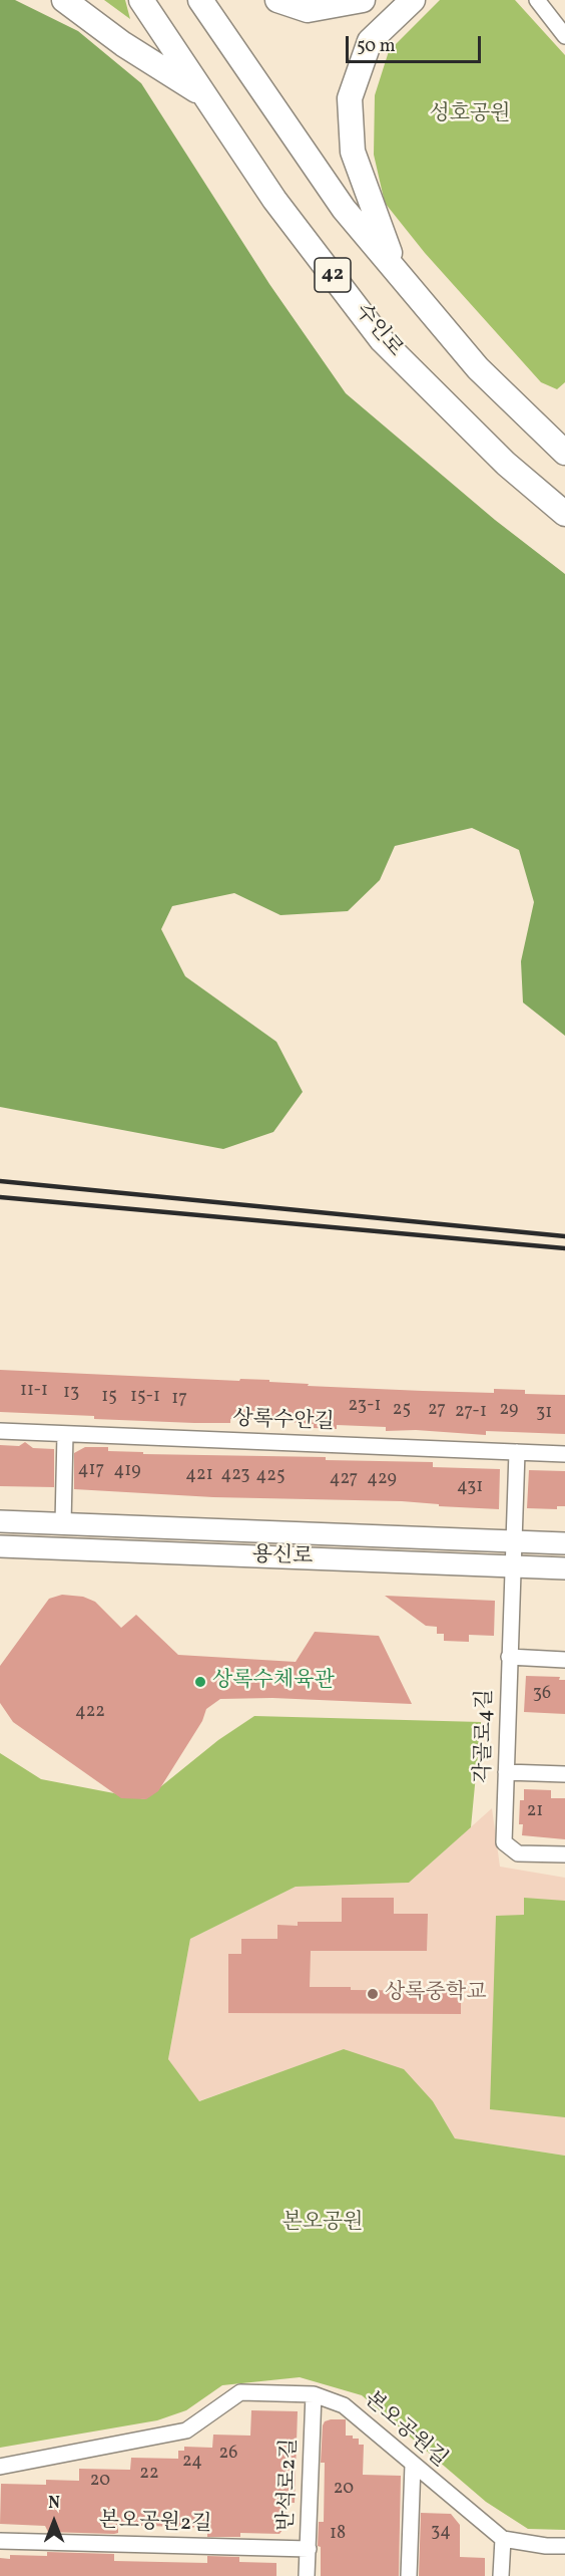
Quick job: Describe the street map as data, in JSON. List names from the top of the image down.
{
  "streets": {
    "highway": ["42", "수인로"],
    "main road": ["용신로"],
    "street": [
      "상록수안길",
      "각골로4길",
      "본오공원길",
      "반석로2길",
      "본오공원2길"
    ]
  },
  "crossings": [
    ["상록수안길", "각골로4길"],
    ["용신로", "각골로4길"],
    ["본오공원길", "반석로2길"],
    ["반석로2길", "본오공원2길"]
  ],
  "parks": ["성호공원", "본오공원"],
  "places": ["상록수체육관", "상록중학교"],
  "house_numbers": [
    "11-1",
    "13",
    "15",
    "15-1",
    "17",
    "23-1",
    "25",
    "27",
    "29",
    "27-1",
    "31",
    "417",
    "419",
    "421",
    "423",
    "425",
    "427",
    "429",
    "431",
    "36",
    "422",
    "21",
    "26",
    "24",
    "22",
    "20",
    "20",
    "34",
    "18"
  ],
  "scale_bar": "50 m",
  "north": "top"
}
